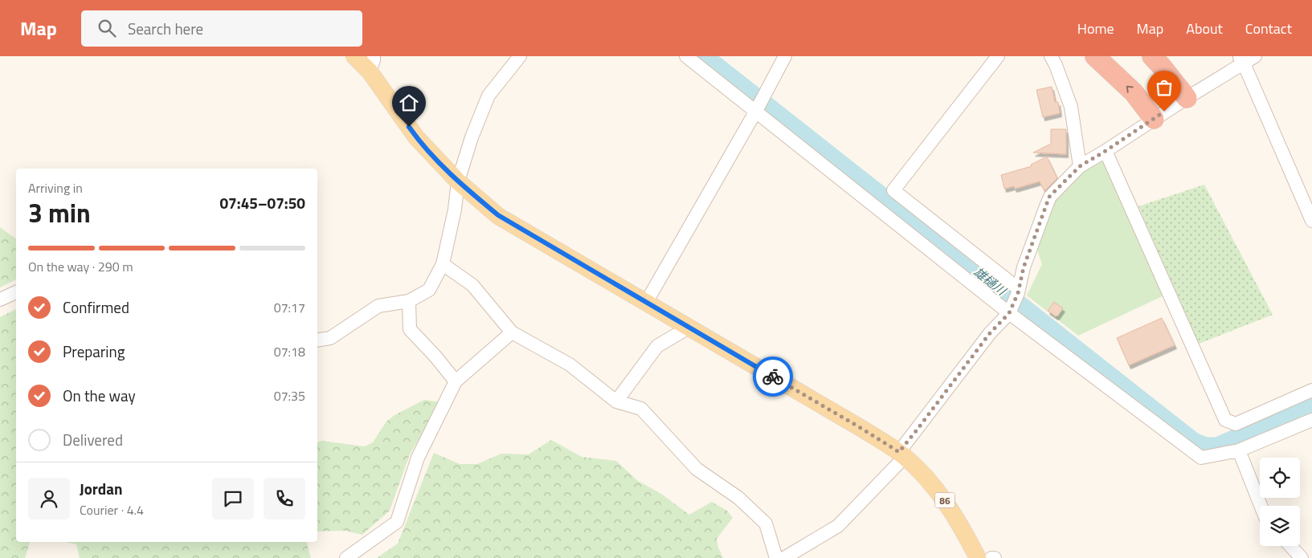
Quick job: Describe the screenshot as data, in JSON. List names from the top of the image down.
{
  "streets": {
    "main road": ["86"]
  },
  "water": ["雄樋川"],
  "page": {
    "header": "Map",
    "search": "Search here",
    "nav": [
      "Home",
      "Map",
      "About",
      "Contact"
    ],
    "heading": ["3 min", "Arriving in", "07:45–07:50"],
    "panel": ["Jordan", "Courier · 4.4"],
    "bar": "On the way · 290 m",
    "list": [
      ["Confirmed", "07:17"],
      ["Preparing", "07:18"],
      ["On the way", "07:35"],
      "Delivered"
    ]
  }
}
